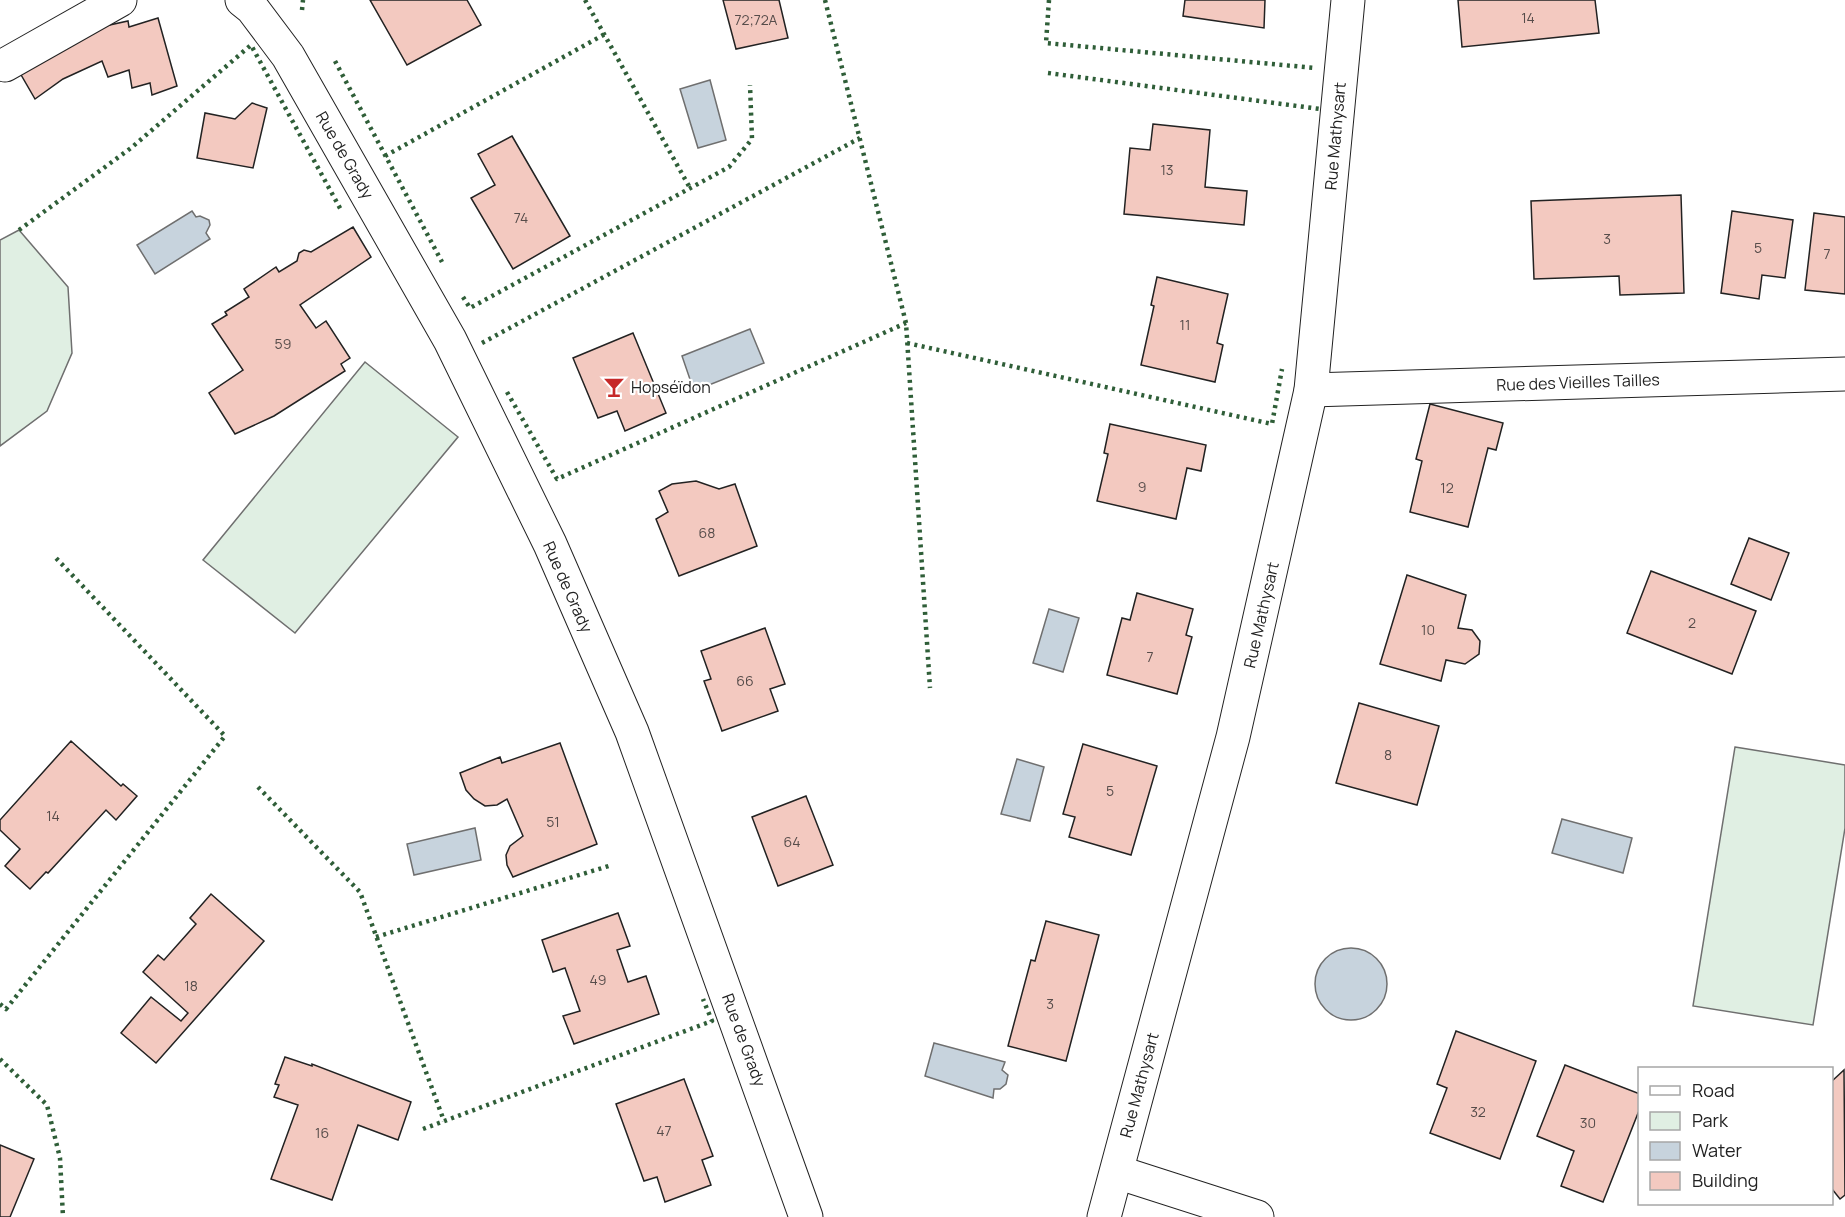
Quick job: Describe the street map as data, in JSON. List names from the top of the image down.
{
  "streets": {
    "street": ["Rue Mathysart", "Rue de Grady", "Rue des Vieilles Tailles"]
  },
  "crossings": [
    ["Rue Mathysart", "Rue des Vieilles Tailles"]
  ],
  "places": {
    "bar": ["Hopséïdon"]
  },
  "house_numbers": [
    "14",
    "72;72A",
    "13",
    "74",
    "3",
    "5",
    "7",
    "11",
    "59",
    "9",
    "12",
    "68",
    "2",
    "10",
    "7",
    "66",
    "8",
    "5",
    "14",
    "51",
    "64",
    "49",
    "18",
    "3",
    "32",
    "30",
    "47",
    "16"
  ],
  "legend": [
    "Road",
    "Park",
    "Water",
    "Building"
  ]
}
